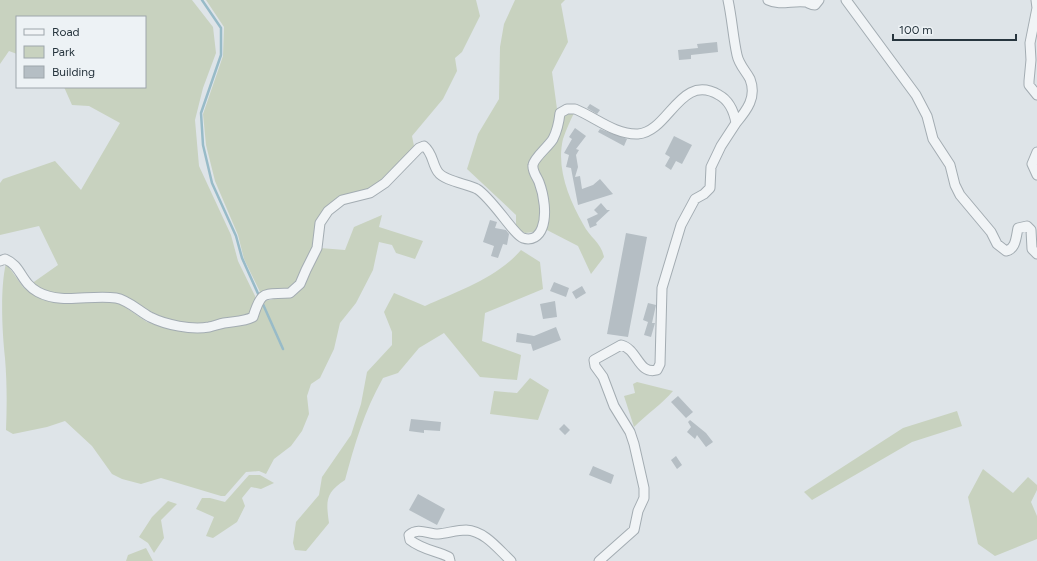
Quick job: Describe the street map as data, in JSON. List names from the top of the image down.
{
  "legend": ["Road", "Park", "Building"],
  "scale_bar": "100 m"
}
